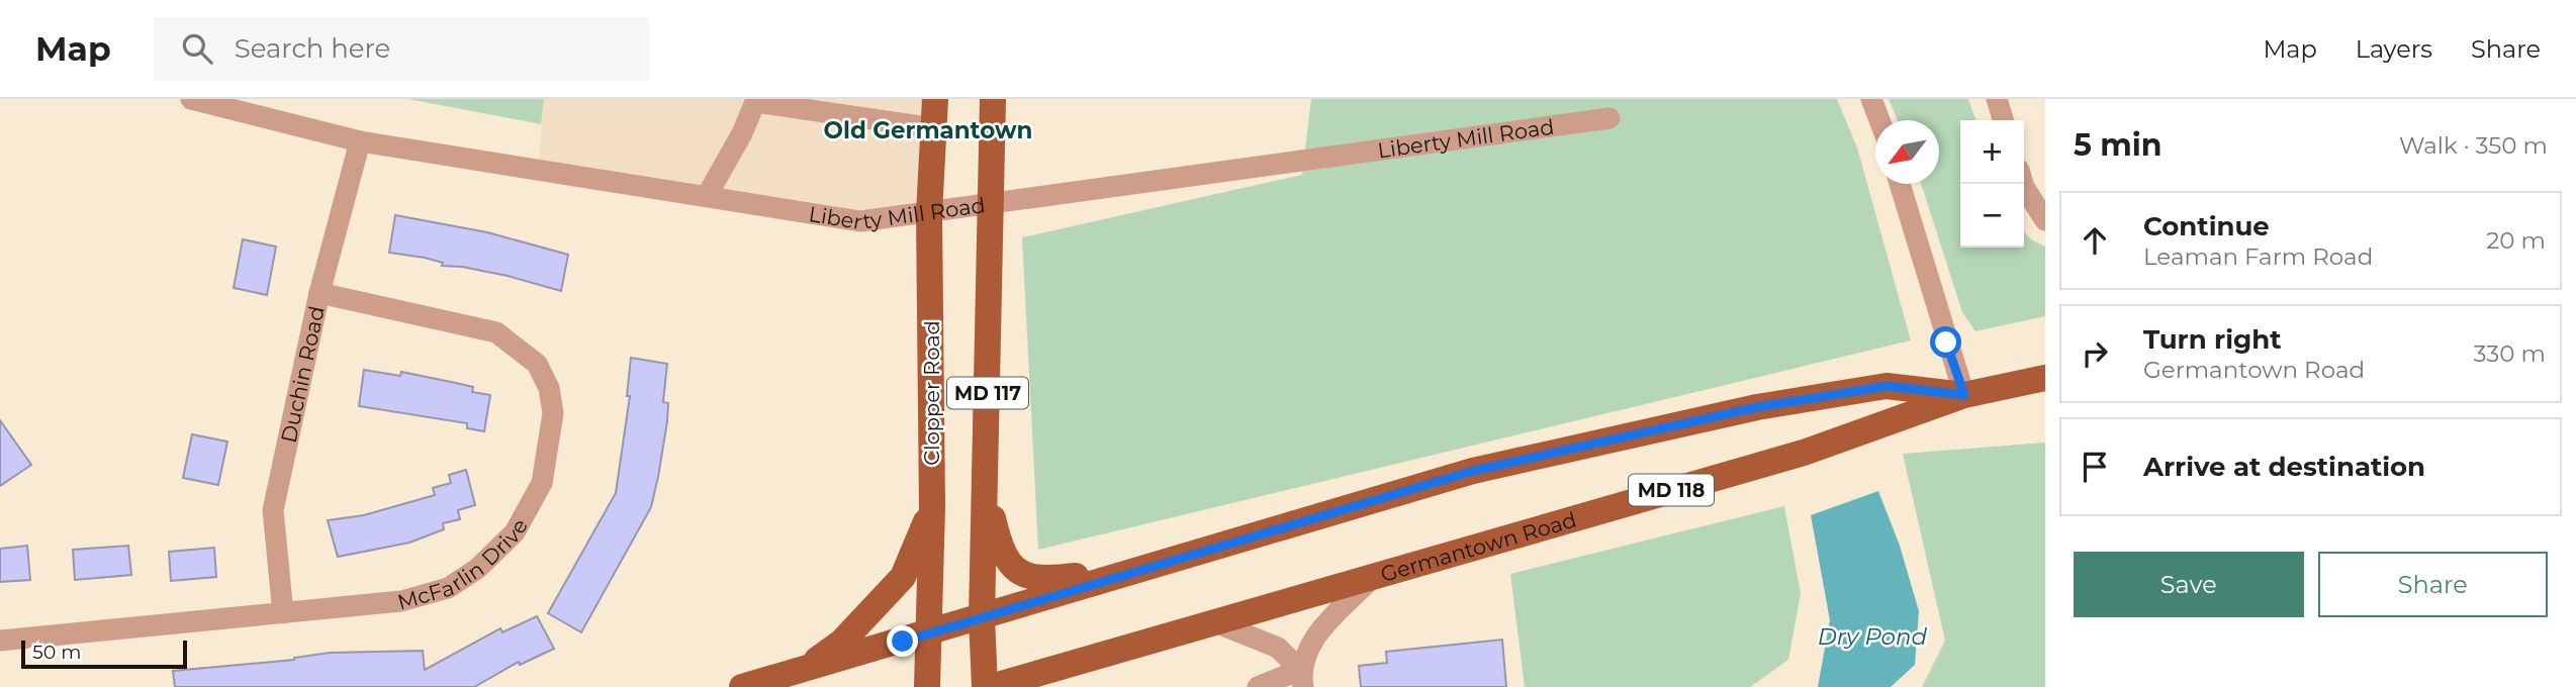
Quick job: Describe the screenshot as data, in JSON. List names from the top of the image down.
{
  "streets": {
    "main road": [
      "Clopper Road",
      "MD 117",
      "MD 118",
      "Germantown Road"
    ],
    "street": ["Liberty Mill Road", "Duchin Road", "McFarlin Drive"]
  },
  "crossings": [
    ["Liberty Mill Road", "Duchin Road"],
    ["Liberty Mill Road", "Clopper Road"],
    ["Liberty Mill Road", "MD 117"],
    ["Duchin Road", "McFarlin Drive"],
    ["Clopper Road", "Germantown Road"],
    ["MD 117", "Germantown Road"]
  ],
  "districts": ["Old Germantown"],
  "water": ["Dry Pond"],
  "scale_bar": "50 m",
  "north": "bottom left",
  "page": {
    "header": "Map",
    "search": "Search here",
    "nav": ["Map", "Layers", "Share"],
    "heading": ["5 min", "Walk · 350 m"],
    "map_buttons": ["+", "−"],
    "list": [
      ["Continue", "Leaman Farm Road", "20 m"],
      ["Turn right", "Germantown Road", "330 m"],
      "Arrive at destination"
    ],
    "buttons": ["Save", "Share"],
    "scale": "50 m"
  }
}
